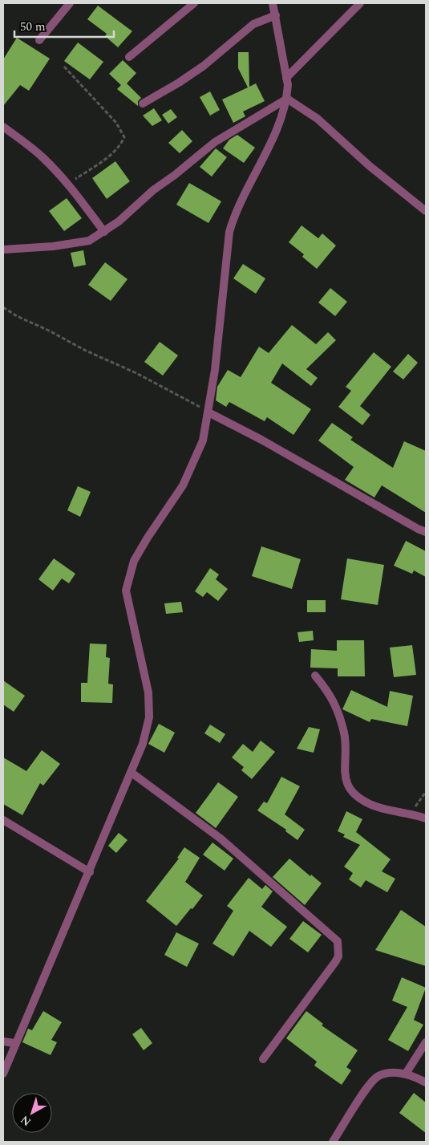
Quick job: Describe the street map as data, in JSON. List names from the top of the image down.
{
  "scale_bar": "50 m",
  "north": "bottom left"
}
